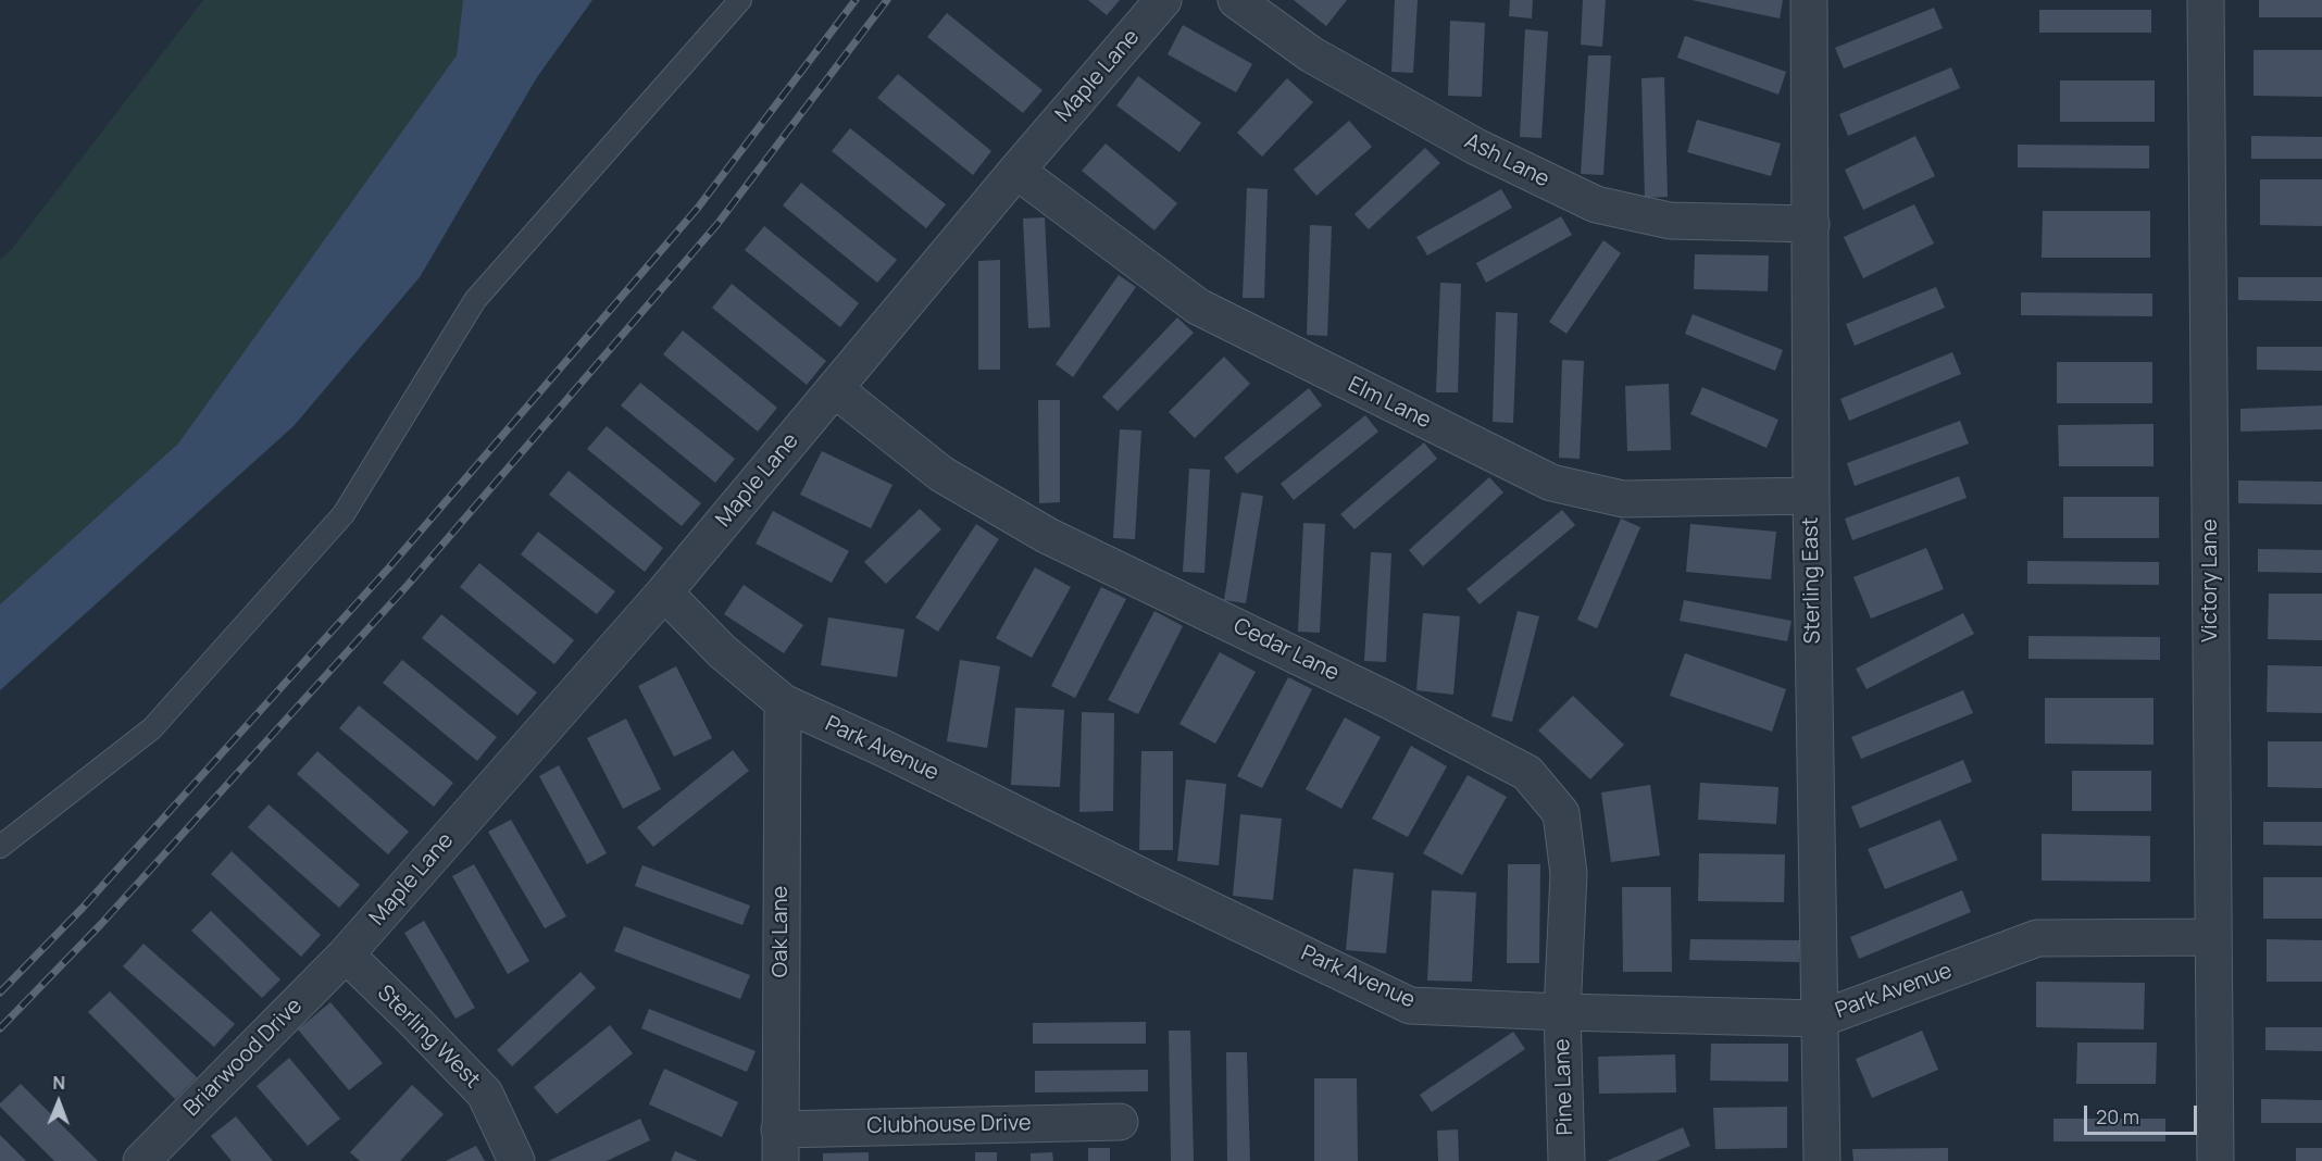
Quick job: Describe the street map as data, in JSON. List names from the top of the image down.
{
  "streets": {
    "street": [
      "Maple Lane",
      "Ash Lane",
      "Elm Lane",
      "Sterling East",
      "Victory Lane",
      "Cedar Lane",
      "Park Avenue",
      "Oak Lane",
      "Sterling West",
      "Briarwood Drive",
      "Pine Lane",
      "Clubhouse Drive"
    ]
  },
  "crossings": [
    ["Maple Lane", "Elm Lane"],
    ["Maple Lane", "Cedar Lane"],
    ["Maple Lane", "Park Avenue"],
    ["Maple Lane", "Sterling West"],
    ["Maple Lane", "Briarwood Drive"],
    ["Ash Lane", "Sterling East"],
    ["Elm Lane", "Sterling East"],
    ["Sterling East", "Park Avenue"],
    ["Victory Lane", "Park Avenue"],
    ["Cedar Lane", "Park Avenue"],
    ["Cedar Lane", "Pine Lane"],
    ["Park Avenue", "Oak Lane"],
    ["Park Avenue", "Pine Lane"],
    ["Oak Lane", "Clubhouse Drive"],
    ["Sterling West", "Briarwood Drive"]
  ],
  "scale_bar": "20 m",
  "north": "top"
}
